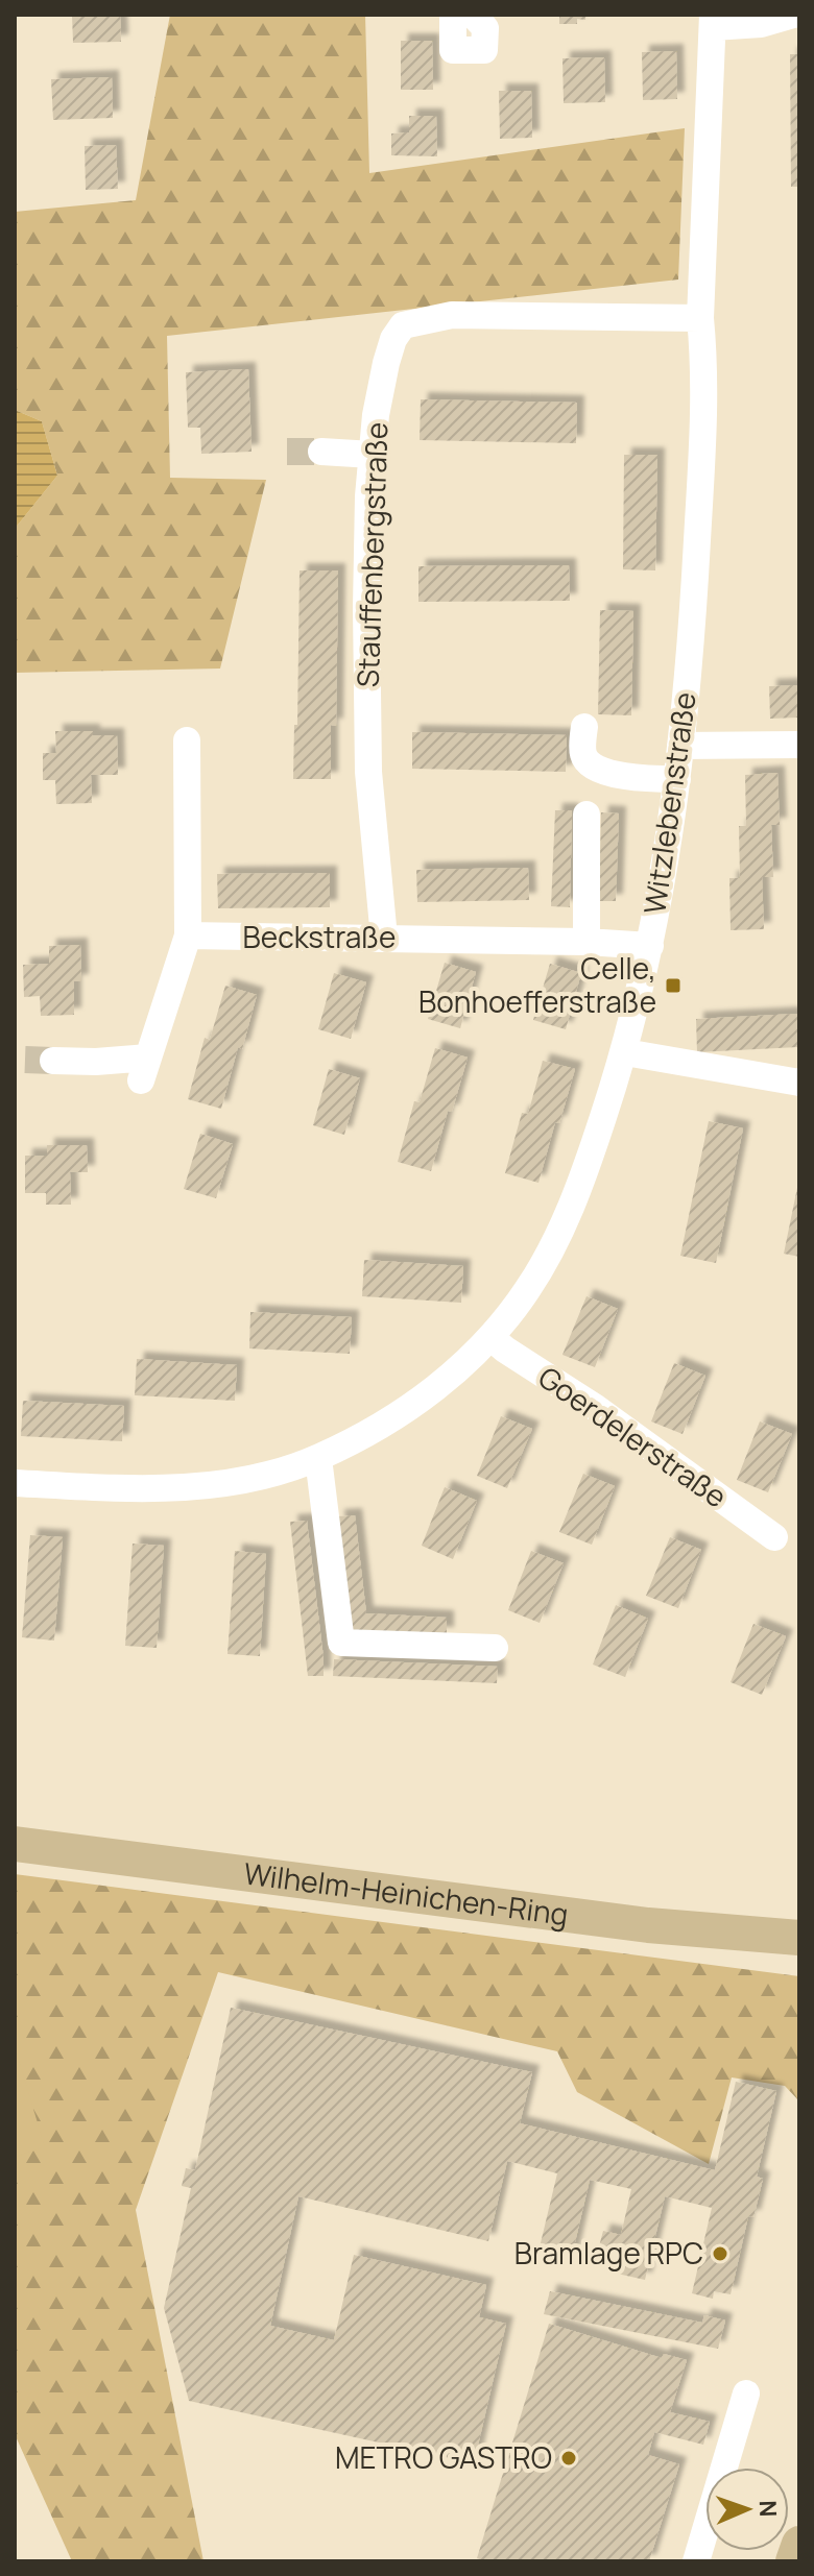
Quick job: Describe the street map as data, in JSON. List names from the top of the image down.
{
  "streets": {
    "main road": ["Wilhelm-Heinichen-Ring"],
    "street": [
      "Stauffenbergstraße",
      "Witzlebenstraße",
      "Beckstraße",
      "Goerdelerstraße"
    ]
  },
  "crossings": [
    ["Stauffenbergstraße", "Witzlebenstraße"],
    ["Stauffenbergstraße", "Beckstraße"],
    ["Witzlebenstraße", "Beckstraße"],
    ["Witzlebenstraße", "Goerdelerstraße"]
  ],
  "places": {
    "transit": ["Celle, Bonhoefferstraße"],
    "other": ["Bramlage RPC", "METRO GASTRO"]
  },
  "north": "right"
}
